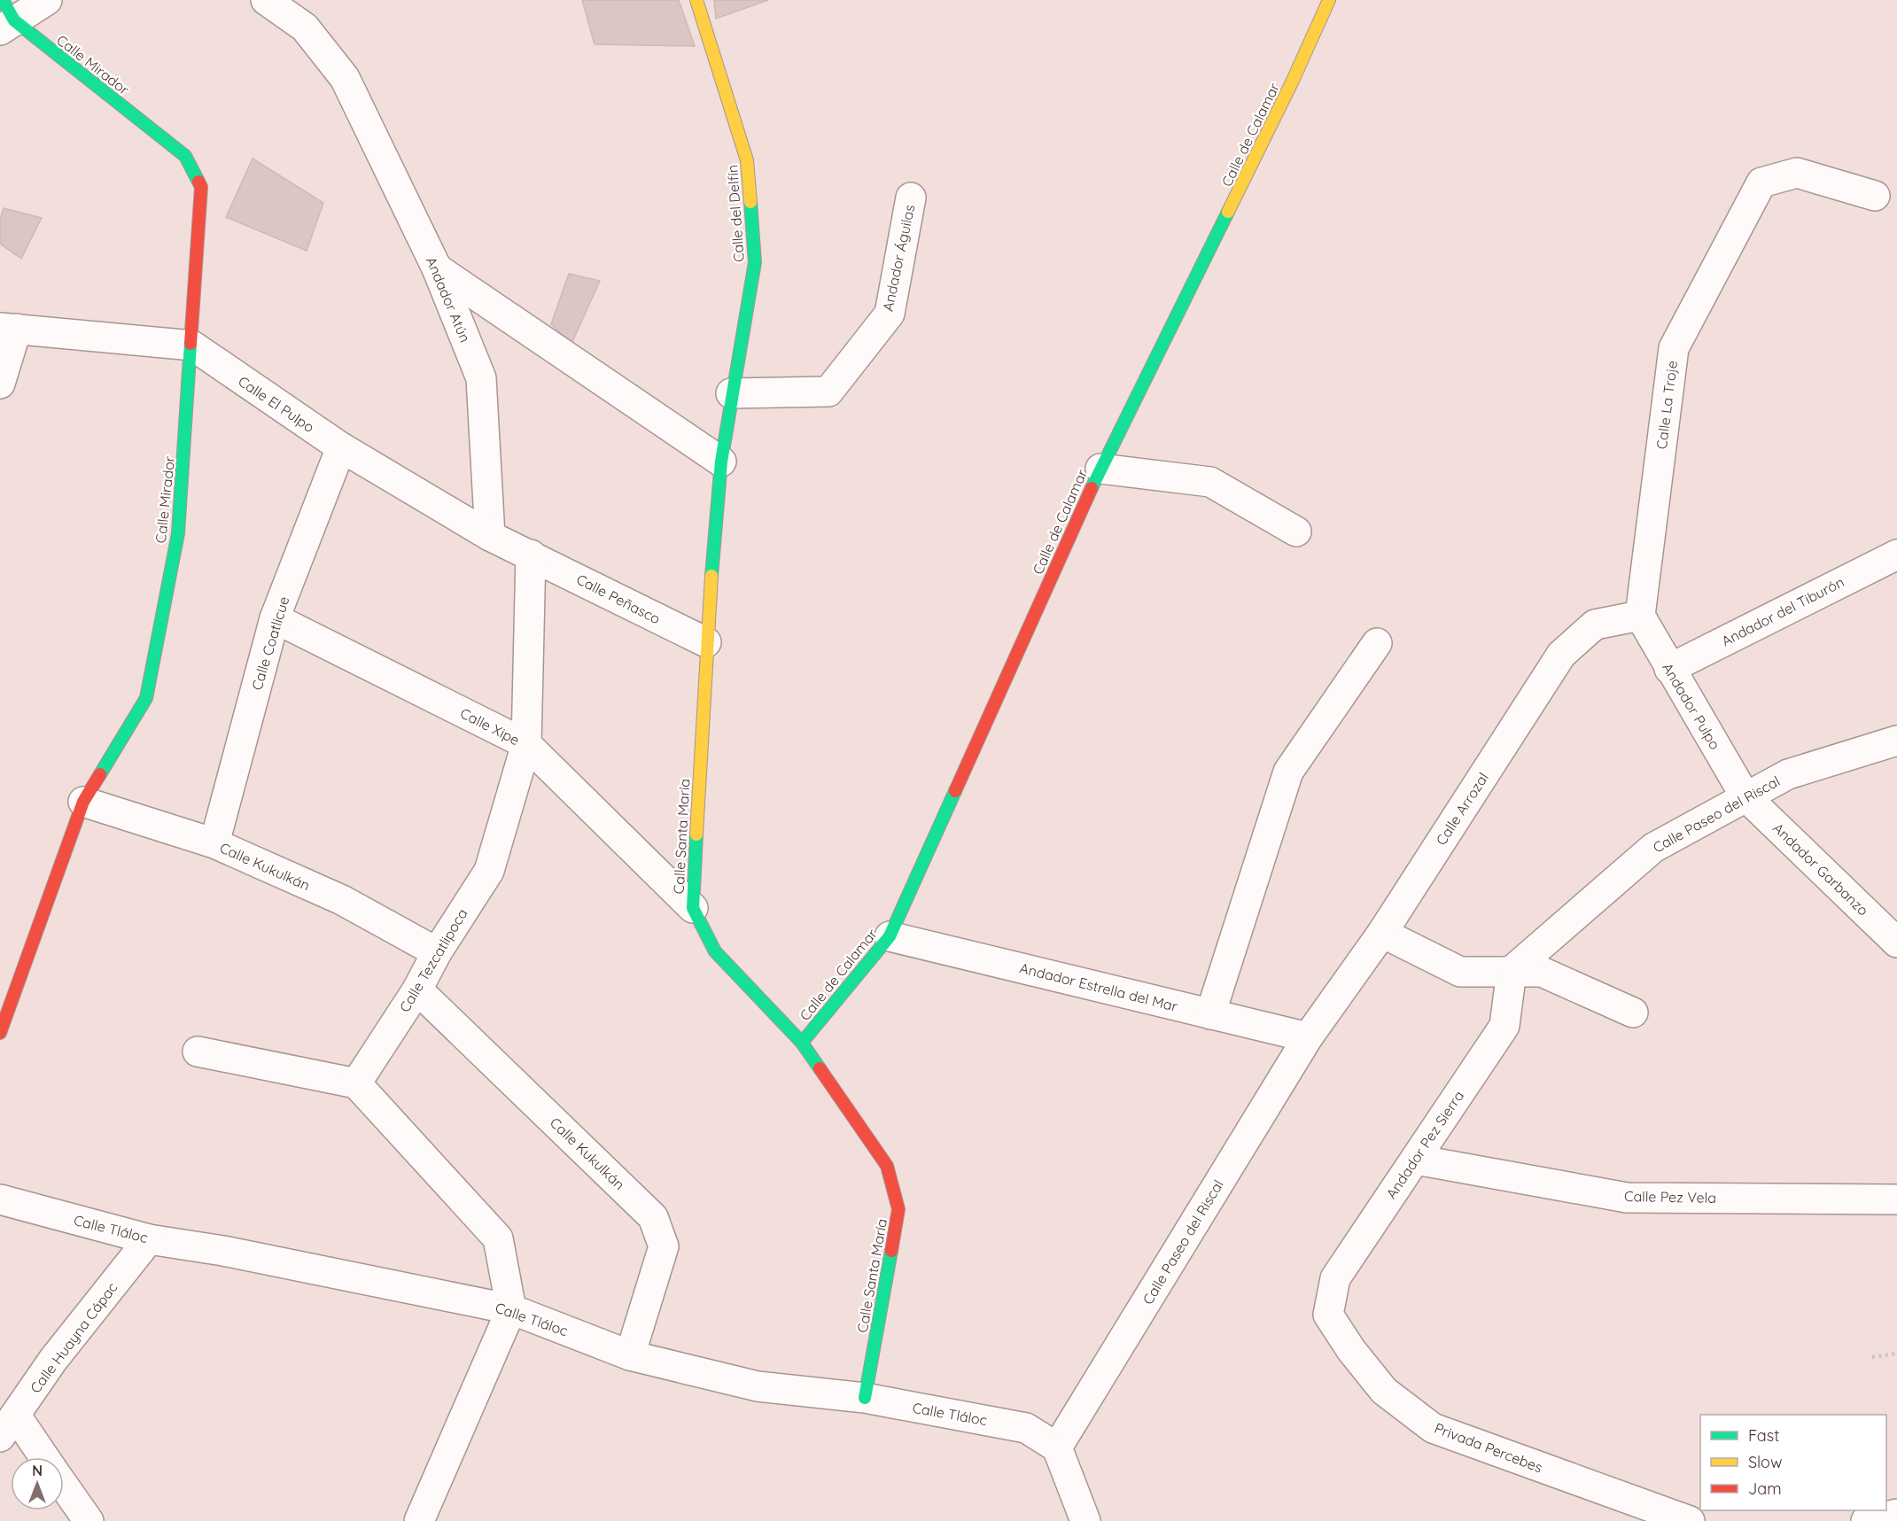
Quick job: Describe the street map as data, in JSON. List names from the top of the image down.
{
  "streets": {
    "street": [
      "Calle Mirador",
      "Calle de Calamar",
      "Calle del Delfín",
      "Andador Águilas",
      "Andador Atún",
      "Calle El Pulpo",
      "Calle La Troje",
      "Calle Peñasco",
      "Andador del Tiburón",
      "Calle Coatlicue",
      "Andador Pulpo",
      "Calle Xipe",
      "Calle Arrozal",
      "Calle Paseo del Riscal",
      "Calle Santa María",
      "Calle Kukulkán",
      "Andador Garbanzo",
      "Calle Tezcatlipoca",
      "Andador Estrella del Mar",
      "Andador Pez Sierra",
      "Calle Pez Vela",
      "Calle Tláloc",
      "Calle Huayna Cápac",
      "Privada Percebes"
    ]
  },
  "crossings": [
    ["Calle Mirador", "Calle El Pulpo"],
    ["Calle Mirador", "Calle Kukulkán"],
    ["Calle de Calamar", "Calle Santa María"],
    ["Calle de Calamar", "Andador Estrella del Mar"],
    ["Calle del Delfín", "Andador Águilas"],
    ["Calle del Delfín", "Calle Santa María"],
    ["Andador Atún", "Calle El Pulpo"],
    ["Calle El Pulpo", "Calle Peñasco"],
    ["Calle El Pulpo", "Calle Coatlicue"],
    ["Calle El Pulpo", "Calle Tezcatlipoca"],
    ["Calle La Troje", "Andador Pulpo"],
    ["Calle La Troje", "Calle Arrozal"],
    ["Calle Peñasco", "Calle Santa María"],
    ["Calle Peñasco", "Calle Tezcatlipoca"],
    ["Andador del Tiburón", "Andador Pulpo"],
    ["Calle Coatlicue", "Calle Xipe"],
    ["Calle Coatlicue", "Calle Kukulkán"],
    ["Andador Pulpo", "Calle Arrozal"],
    ["Andador Pulpo", "Calle Paseo del Riscal"],
    ["Andador Pulpo", "Andador Garbanzo"],
    ["Calle Xipe", "Calle Santa María"],
    ["Calle Xipe", "Calle Tezcatlipoca"],
    ["Calle Arrozal", "Calle Paseo del Riscal"],
    ["Calle Arrozal", "Andador Estrella del Mar"],
    ["Calle Paseo del Riscal", "Andador Garbanzo"],
    ["Calle Paseo del Riscal", "Andador Estrella del Mar"],
    ["Calle Paseo del Riscal", "Andador Pez Sierra"],
    ["Calle Paseo del Riscal", "Calle Tláloc"],
    ["Calle Santa María", "Calle Tláloc"],
    ["Calle Kukulkán", "Calle Tezcatlipoca"],
    ["Calle Kukulkán", "Calle Tláloc"],
    ["Andador Pez Sierra", "Calle Pez Vela"],
    ["Andador Pez Sierra", "Privada Percebes"],
    ["Calle Tláloc", "Calle Huayna Cápac"]
  ],
  "legend": ["Fast", "Slow", "Jam"],
  "north": "top"
}
